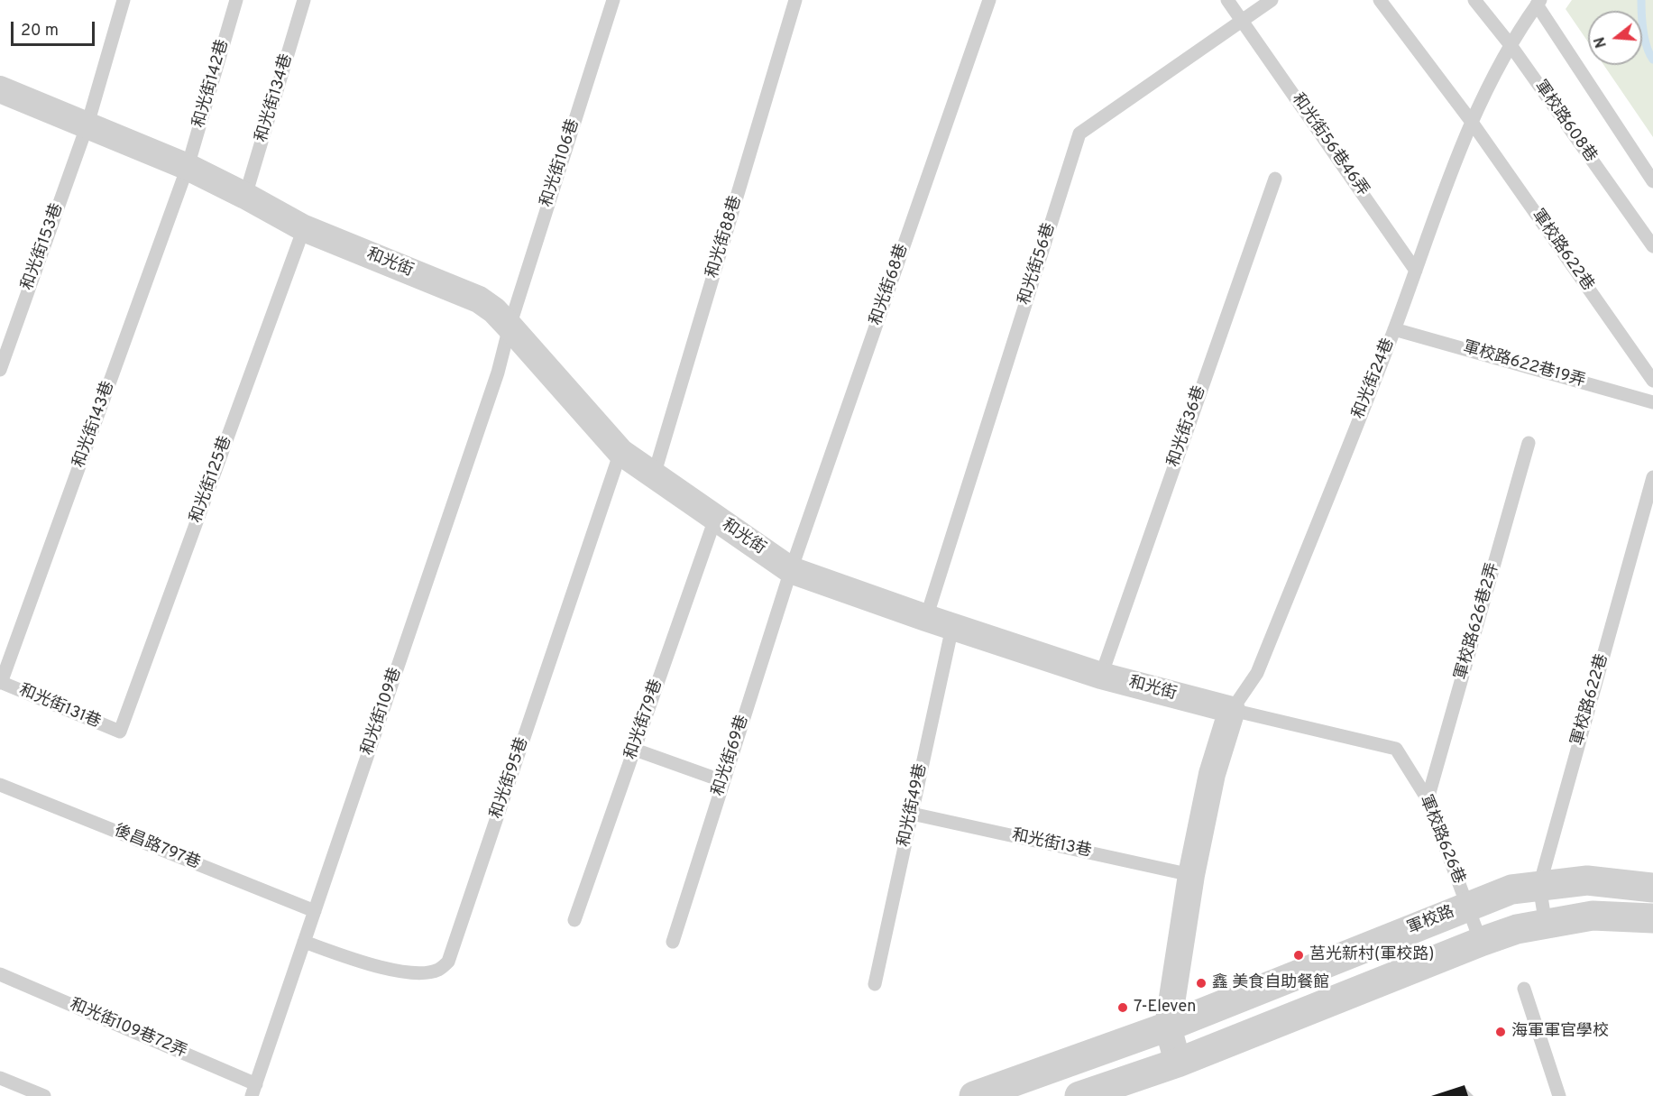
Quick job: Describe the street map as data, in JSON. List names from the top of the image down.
{
  "streets": {
    "street": ["和光街", "軍校路"],
    "lane": [
      "和光街142巷",
      "和光街134巷",
      "軍校路608巷",
      "和光街56巷46弄",
      "和光街106巷",
      "和光街88巷",
      "和光街153巷",
      "軍校路622巷",
      "和光街56巷",
      "和光街68巷",
      "軍校路622巷19弄",
      "和光街24巷",
      "和光街143巷",
      "和光街36巷",
      "和光街125巷",
      "軍校路626巷2弄",
      "和光街131巷",
      "和光街109巷",
      "和光街79巷",
      "和光街69巷",
      "和光街95巷",
      "和光街49巷",
      "軍校路626巷",
      "和光街13巷",
      "後昌路797巷",
      "和光街109巷72弄"
    ]
  },
  "crossings": [
    ["和光街142巷", "和光街"],
    ["和光街142巷", "和光街143巷"],
    ["和光街134巷", "和光街"],
    ["軍校路608巷", "和光街24巷"],
    ["和光街56巷46弄", "和光街56巷"],
    ["和光街56巷46弄", "和光街24巷"],
    ["和光街106巷", "和光街"],
    ["和光街106巷", "和光街109巷"],
    ["和光街88巷", "和光街"],
    ["和光街153巷", "和光街"],
    ["軍校路622巷", "和光街24巷"],
    ["軍校路622巷", "軍校路"],
    ["和光街", "和光街56巷"],
    ["和光街", "和光街68巷"],
    ["和光街", "和光街24巷"],
    ["和光街", "和光街143巷"],
    ["和光街", "和光街36巷"],
    ["和光街", "和光街125巷"],
    ["和光街", "和光街109巷"],
    ["和光街", "和光街79巷"],
    ["和光街", "和光街69巷"],
    ["和光街", "和光街95巷"],
    ["和光街", "和光街49巷"],
    ["和光街", "軍校路626巷"],
    ["和光街68巷", "和光街69巷"],
    ["軍校路622巷19弄", "和光街24巷"],
    ["和光街24巷", "軍校路626巷"],
    ["和光街143巷", "和光街131巷"],
    ["和光街125巷", "和光街131巷"],
    ["軍校路626巷2弄", "軍校路626巷"],
    ["和光街109巷", "和光街95巷"],
    ["和光街109巷", "後昌路797巷"],
    ["和光街109巷", "和光街109巷72弄"],
    ["和光街49巷", "和光街13巷"],
    ["軍校路626巷", "軍校路"]
  ],
  "places": [
    "莒光新村(軍校路)",
    "鑫 美食自助餐館",
    "7-Eleven",
    "海軍軍官學校"
  ],
  "scale_bar": "20 m",
  "north": "left"
}
